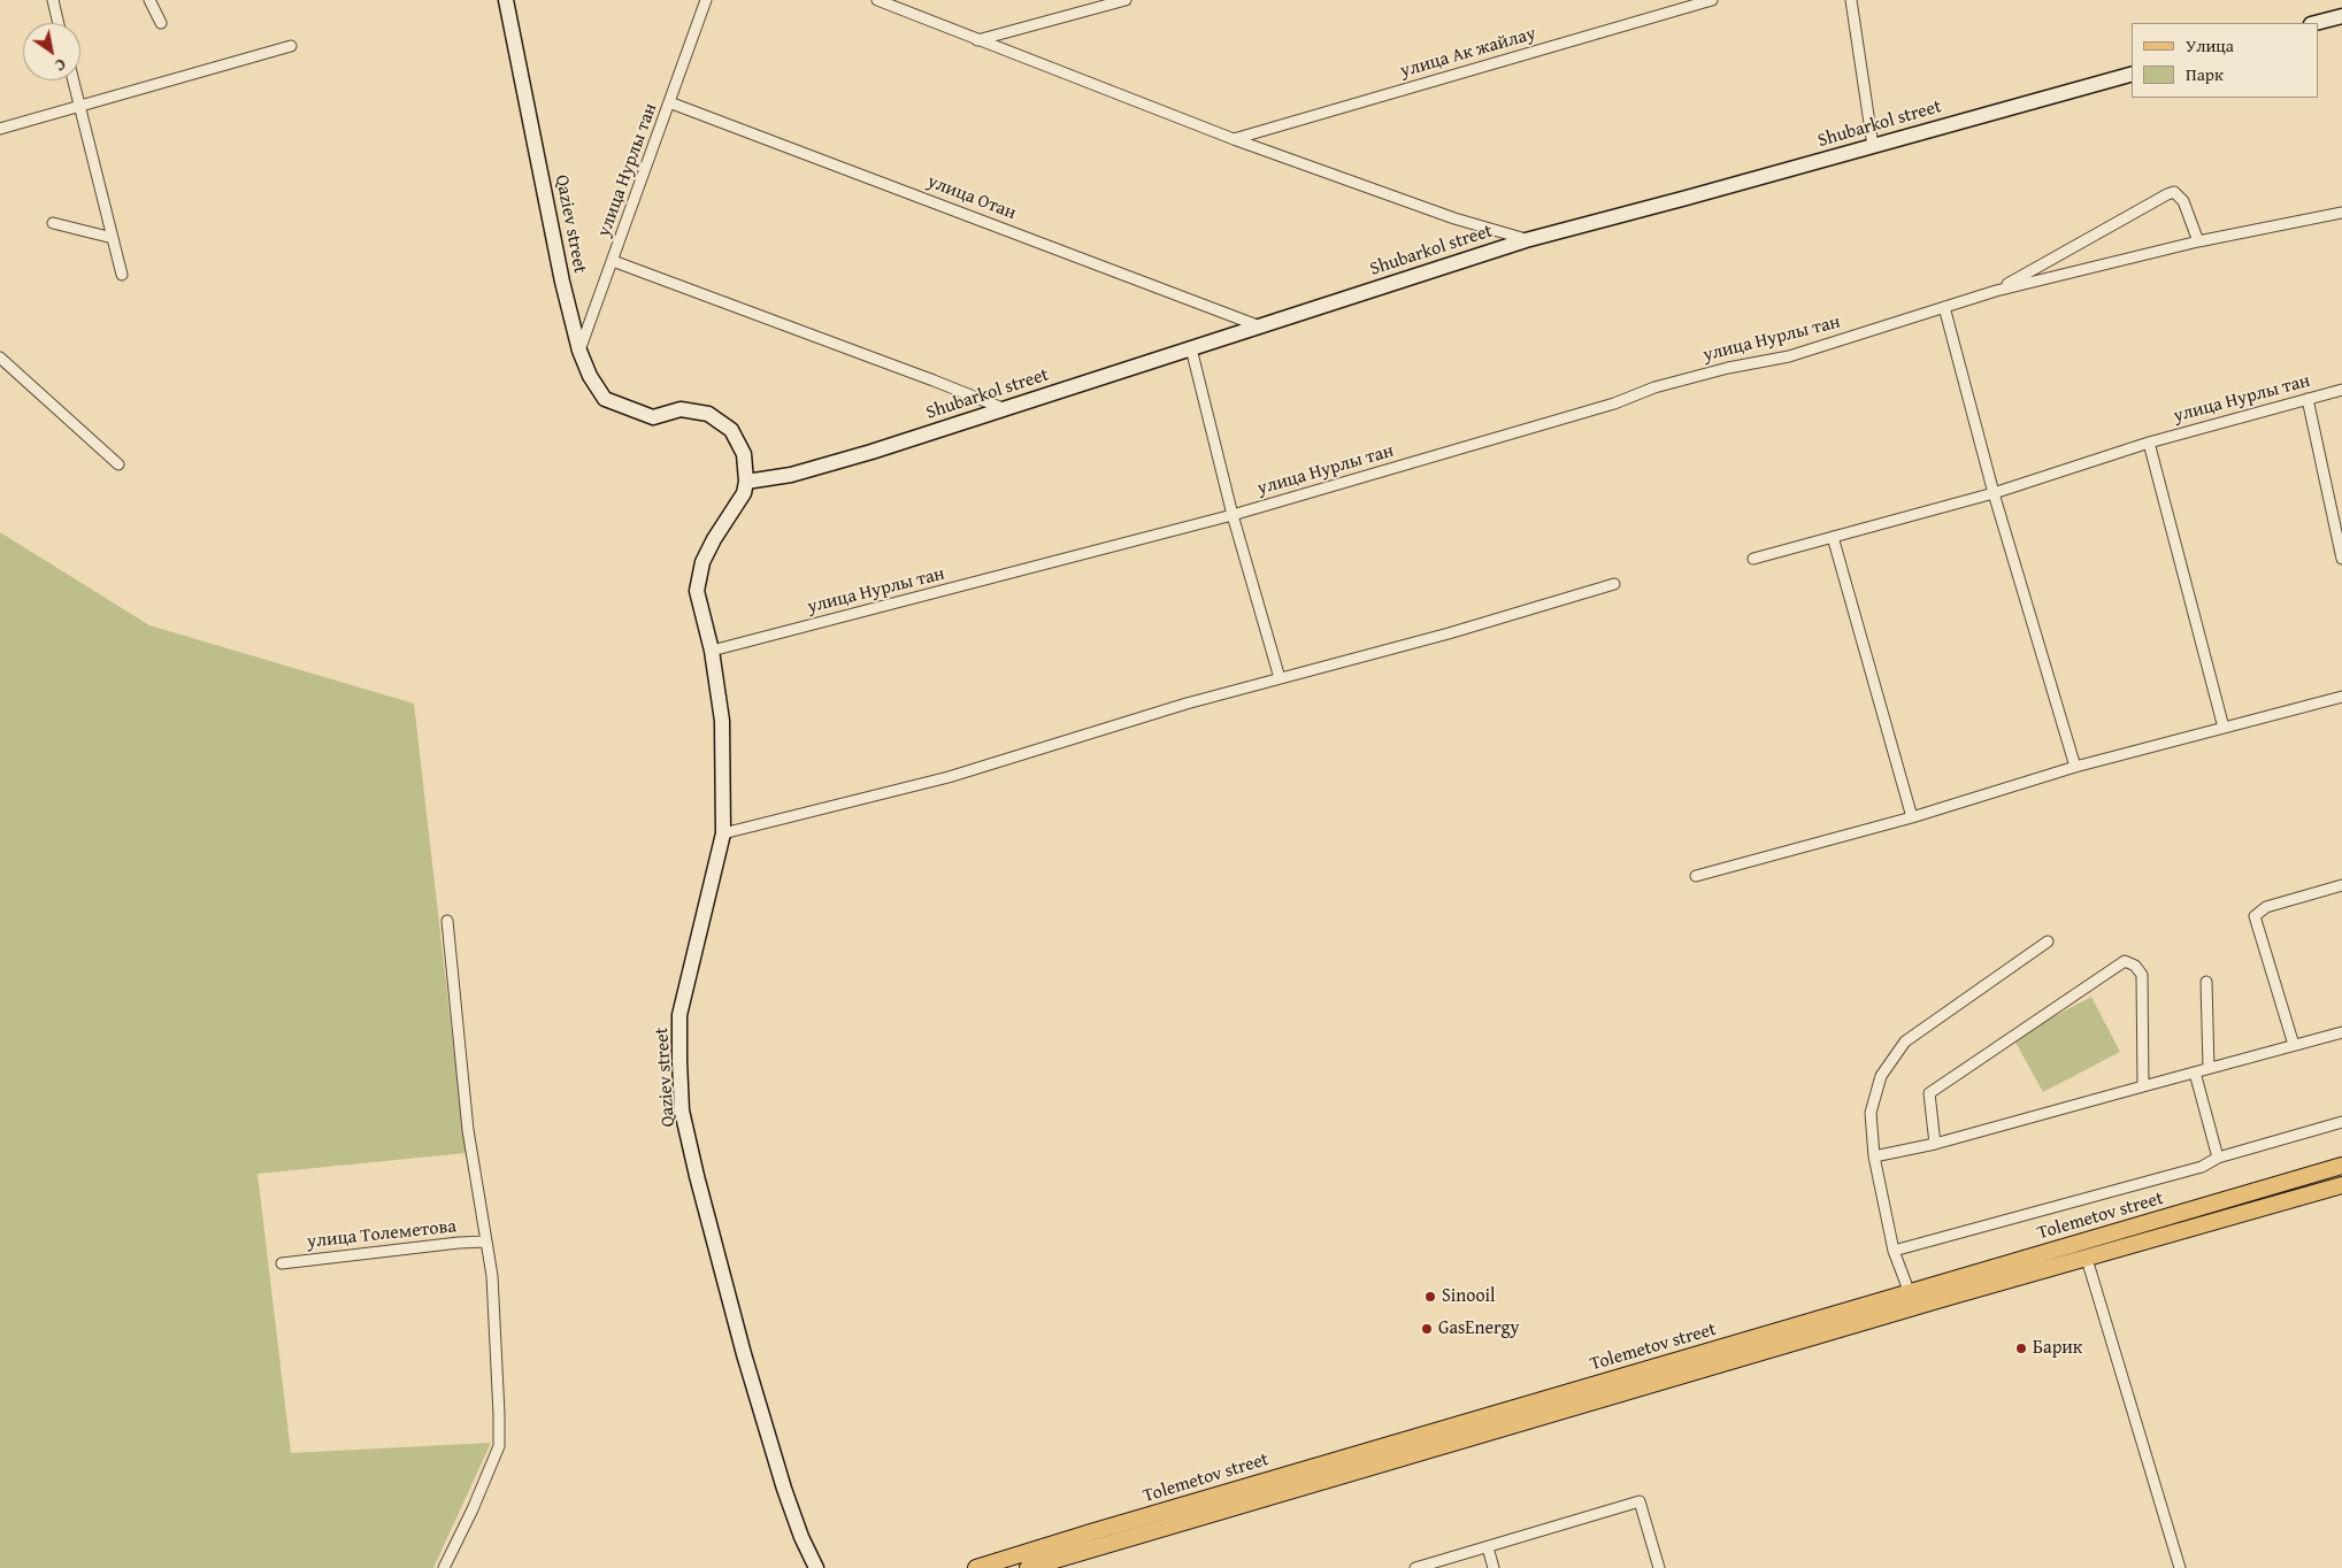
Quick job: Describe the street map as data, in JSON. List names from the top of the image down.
{
  "streets": {
    "main road": ["Tolemetov street"],
    "street": [
      "улица Ак жайлау",
      "Shubarkol street",
      "улица Нурлы тан",
      "улица Отан",
      "Qaziev street",
      "улица Толеметова"
    ]
  },
  "crossings": [
    ["Shubarkol street", "улица Отан"],
    ["Shubarkol street", "Qaziev street"],
    ["улица Нурлы тан", "улица Отан"],
    ["улица Нурлы тан", "Qaziev street"]
  ],
  "places": ["Sinooil", "GasEnergy", "Барик"],
  "legend": ["Улица", "Парк"],
  "north": "bottom right"
}
